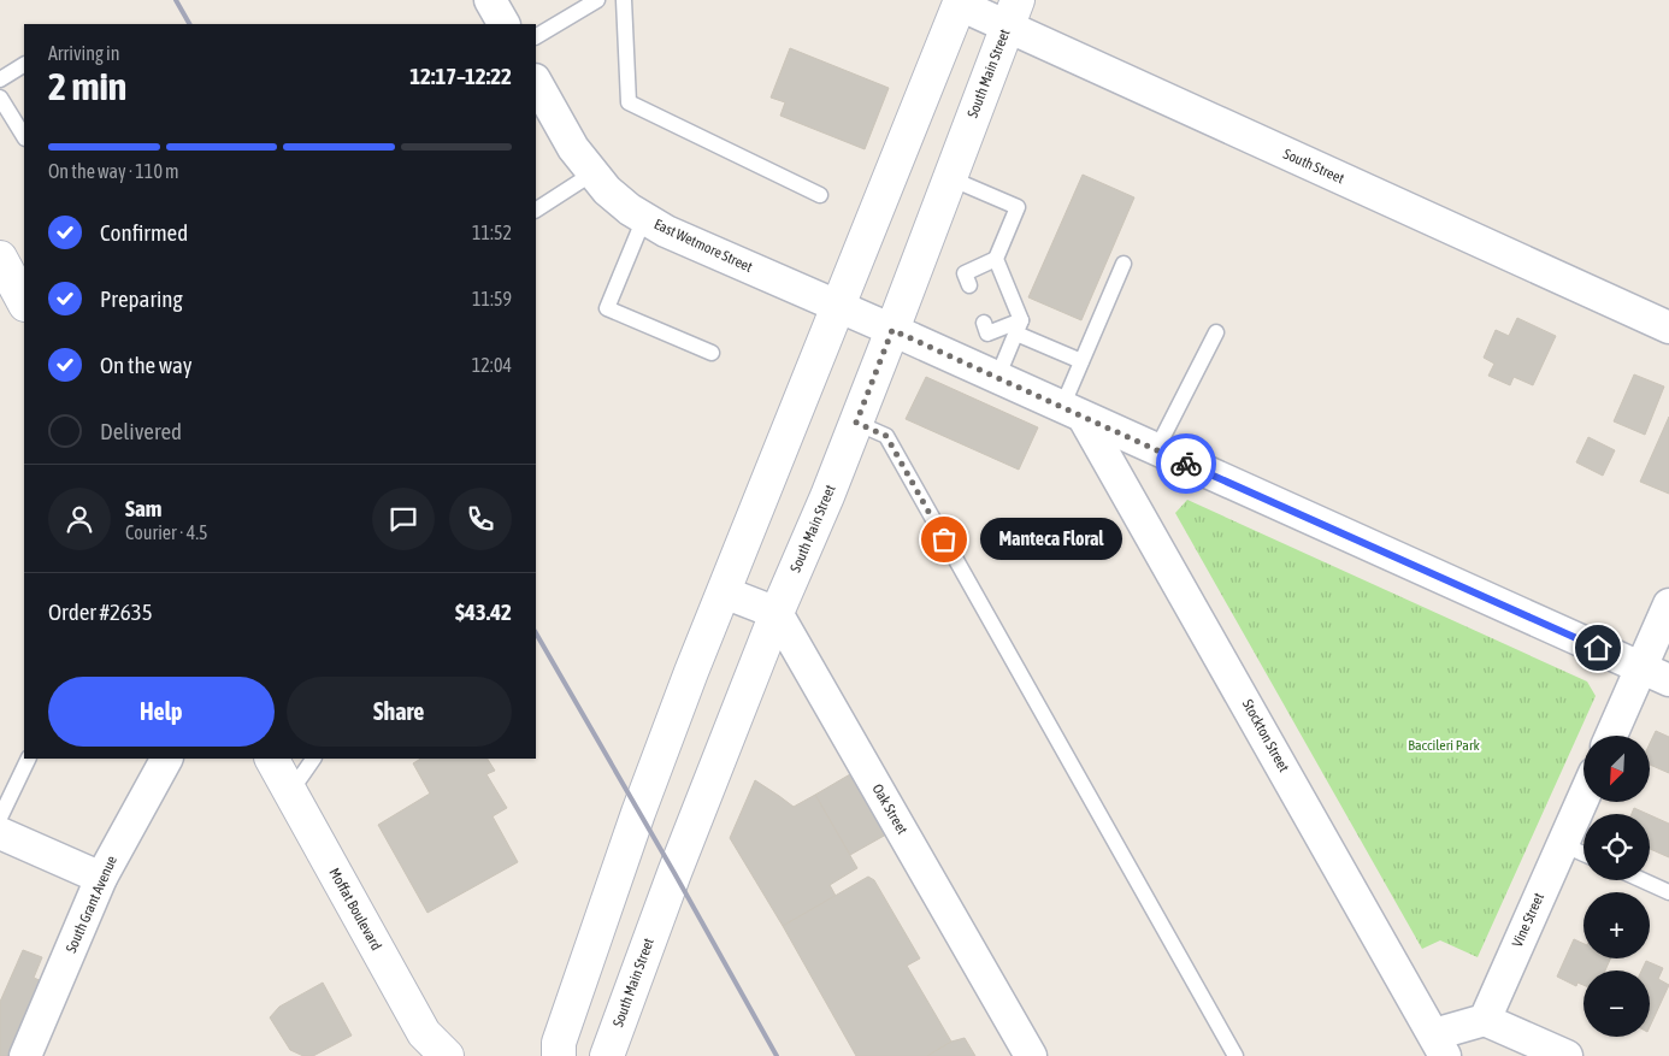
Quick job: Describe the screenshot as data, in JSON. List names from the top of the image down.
{
  "streets": {
    "main road": ["South Main Street", "Moffat Boulevard"],
    "street": [
      "South Street",
      "East Wetmore Street",
      "Stockton Street",
      "Oak Street",
      "South Grant Avenue",
      "Vine Street"
    ]
  },
  "crossings": [
    ["South Main Street", "South Street"],
    ["South Main Street", "East Wetmore Street"],
    ["South Main Street", "Oak Street"],
    ["East Wetmore Street", "Stockton Street"]
  ],
  "parks": ["Baccileri Park"],
  "places": ["Manteca Floral"],
  "north": "bottom left",
  "page": {
    "heading": ["2 min", "Arriving in", "12:17–12:22"],
    "panel": [
      "Sam",
      "Courier · 4.5",
      "Order #2635",
      "$43.42"
    ],
    "bar": "On the way · 110 m",
    "list": [
      ["Confirmed", "11:52"],
      ["Preparing", "11:59"],
      ["On the way", "12:04"],
      "Delivered"
    ],
    "bubble": "Manteca Floral",
    "buttons": ["Help", "Share"],
    "map_buttons": ["+", "−"]
  }
}
